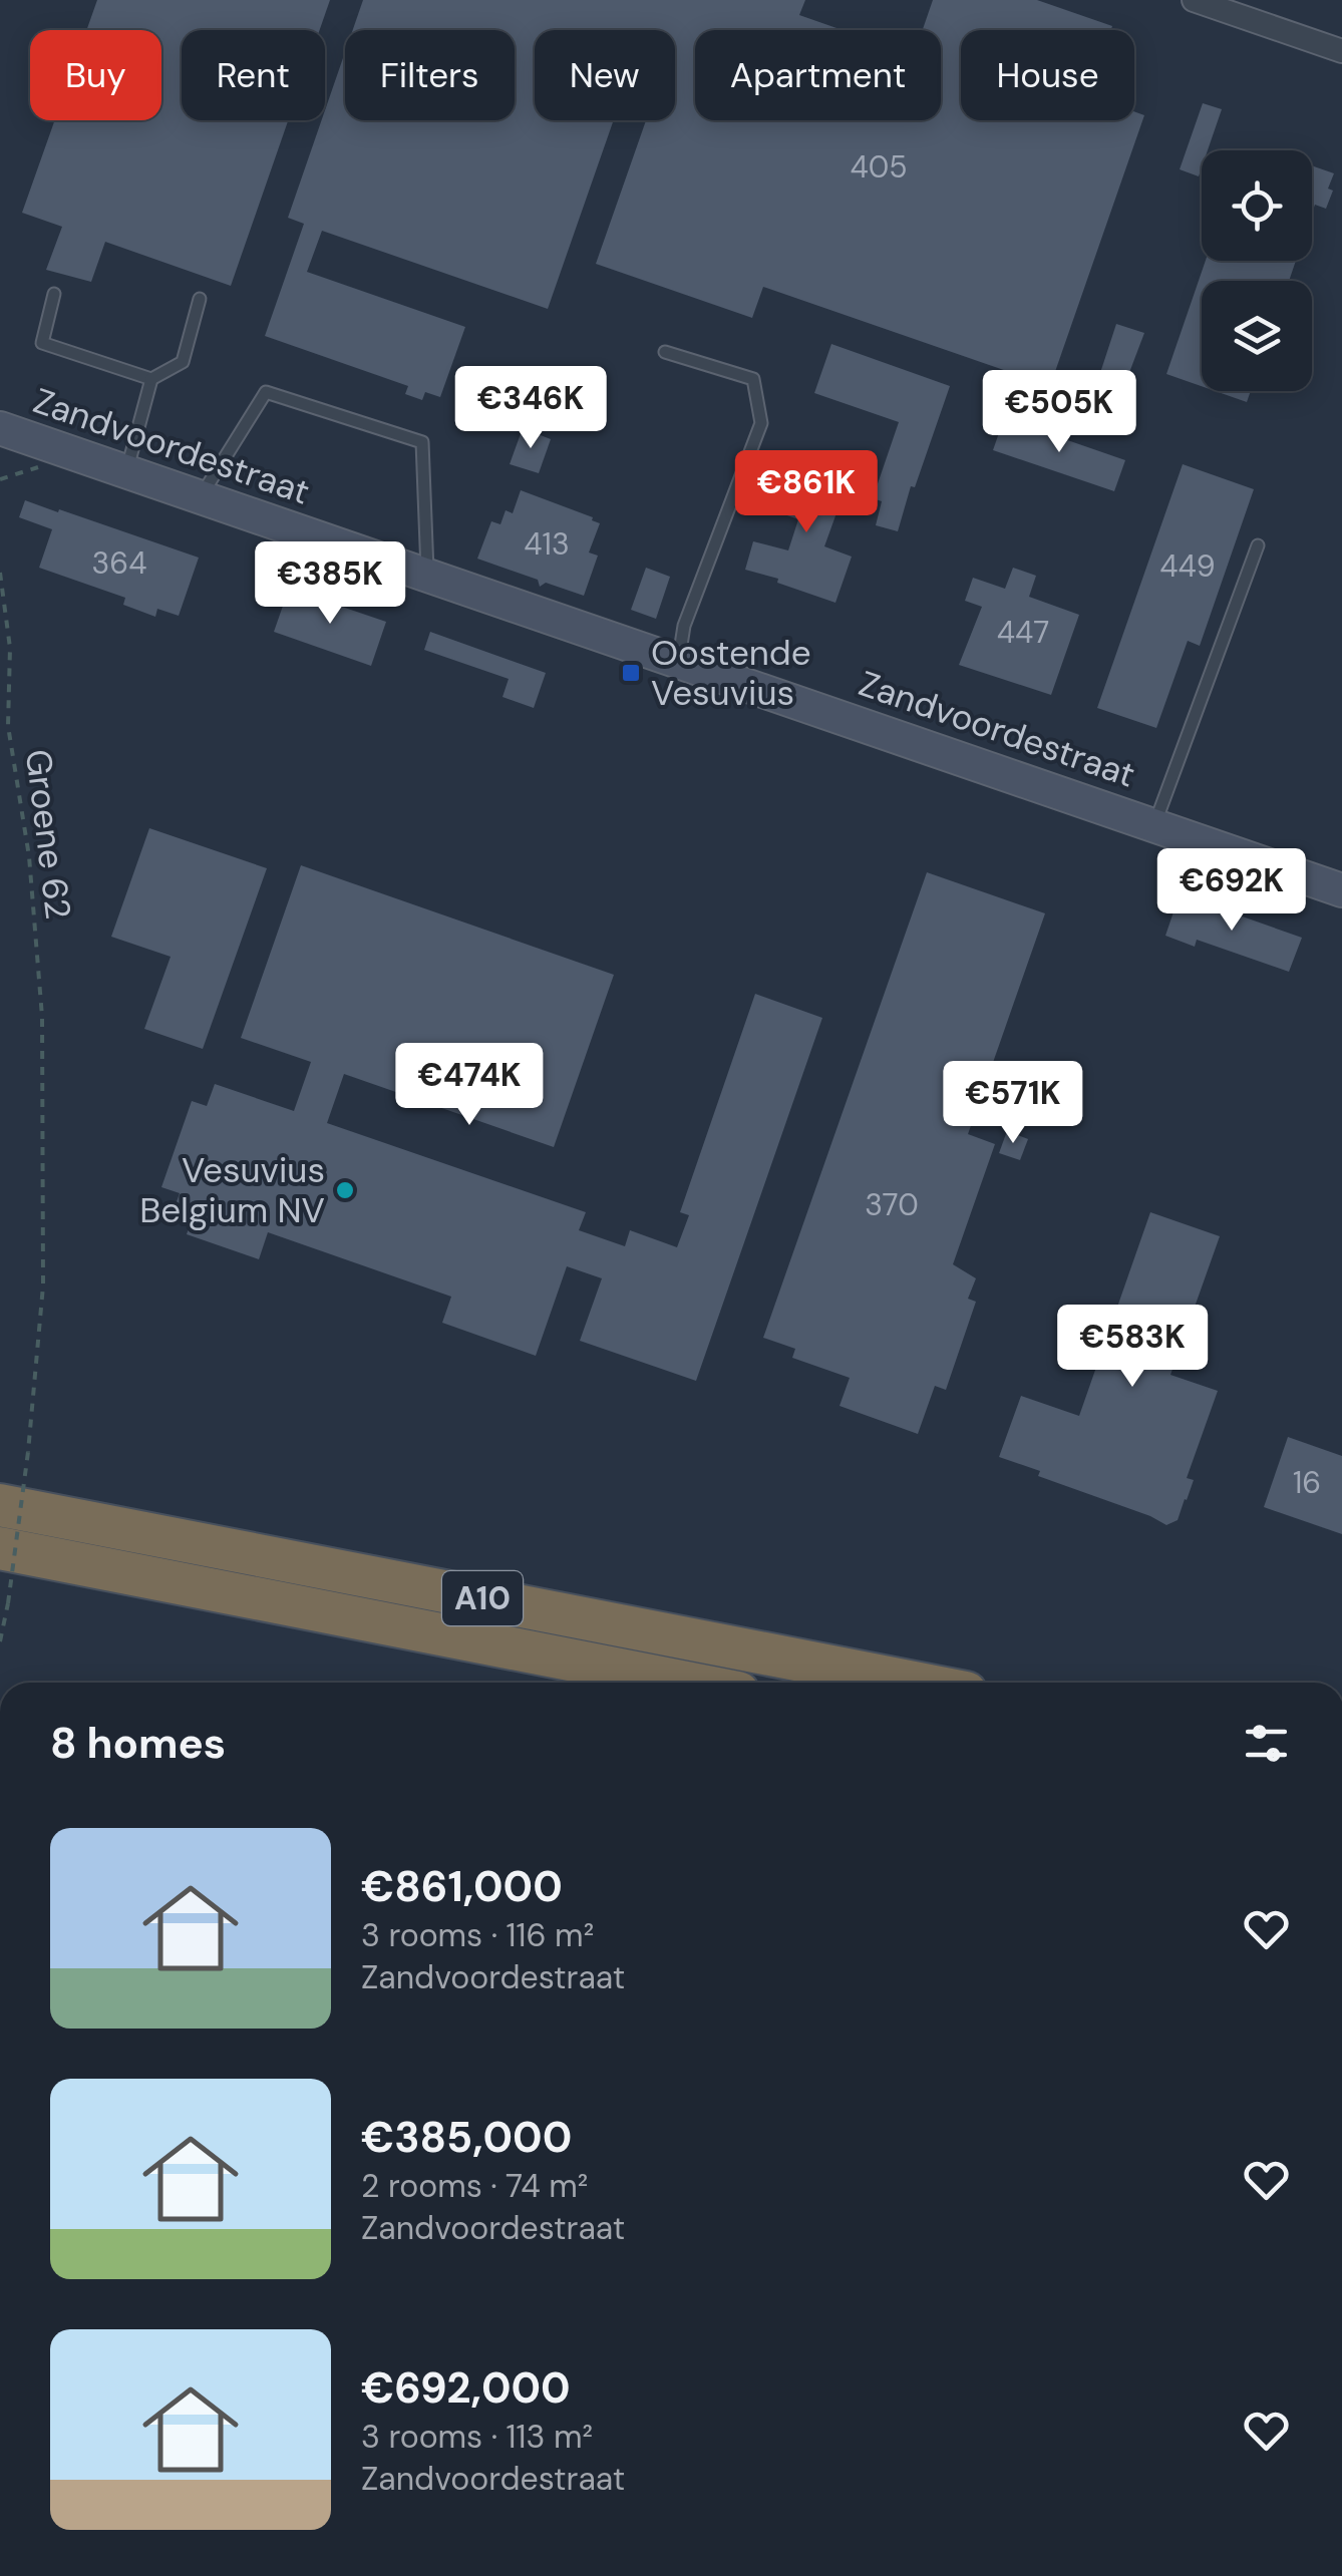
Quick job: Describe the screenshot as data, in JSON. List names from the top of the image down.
{
  "streets": {
    "highway": ["A10"],
    "main road": ["Zandvoordestraat"],
    "path": ["Groene 62"]
  },
  "places": {
    "transit": ["Oostende Vesuvius"],
    "other": ["Vesuvius Belgium NV"]
  },
  "house_numbers": [
    "405",
    "413",
    "364",
    "449",
    "447",
    "370",
    "16"
  ],
  "page": {
    "chip": [
      "Buy",
      "Rent",
      "Filters",
      "New",
      "Apartment",
      "House"
    ],
    "price": [
      "€346K",
      "€505K",
      "€861K",
      "€385K",
      "€692K",
      "€474K",
      "€571K",
      "€583K"
    ],
    "heading": "8 homes",
    "list": [
      {
        "name": "€861,000",
        "note": "3 rooms · 116 m² · Zandvoordestraat"
      },
      {
        "name": "€385,000",
        "note": "2 rooms · 74 m² · Zandvoordestraat"
      },
      {
        "name": "€692,000",
        "note": "3 rooms · 113 m² · Zandvoordestraat"
      }
    ]
  }
}
